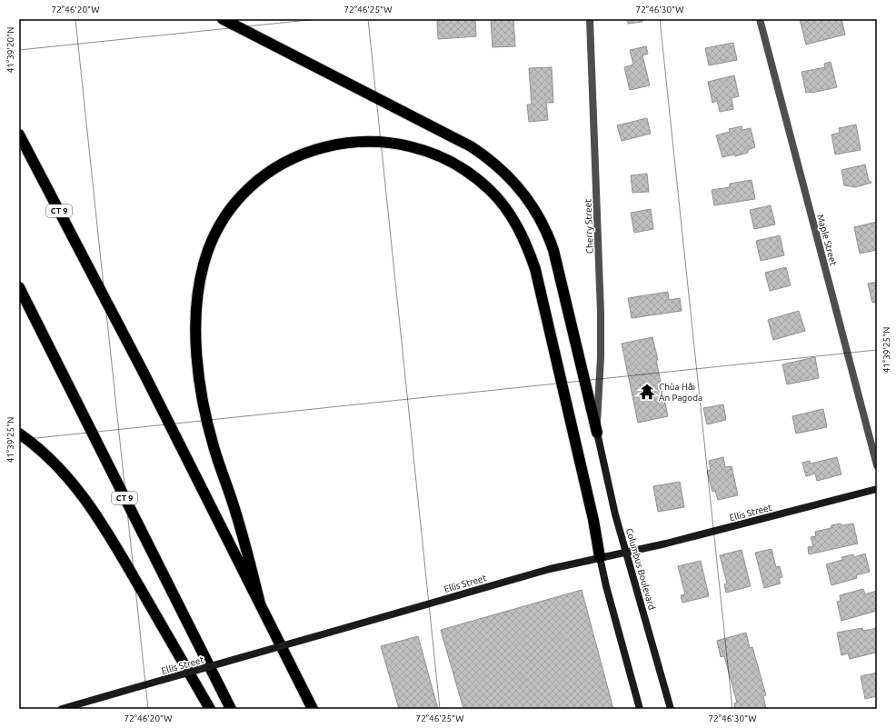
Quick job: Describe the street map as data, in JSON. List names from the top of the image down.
{
  "streets": {
    "highway": ["CT 9"],
    "street": [
      "Cherry Street",
      "Maple Street",
      "Ellis Street",
      "Columbus Boulevard"
    ]
  },
  "crossings": [
    ["Cherry Street", "Columbus Boulevard"],
    ["Ellis Street", "Columbus Boulevard"]
  ],
  "places": {
    "temple": ["Chùa Hải Ấn Pagoda"]
  },
  "coordinates": [
    "72°46'20\"W",
    "72°46'25\"W",
    "72°46'30\"W",
    "41°39'20\"N",
    "41°39'25\"N"
  ]
}
